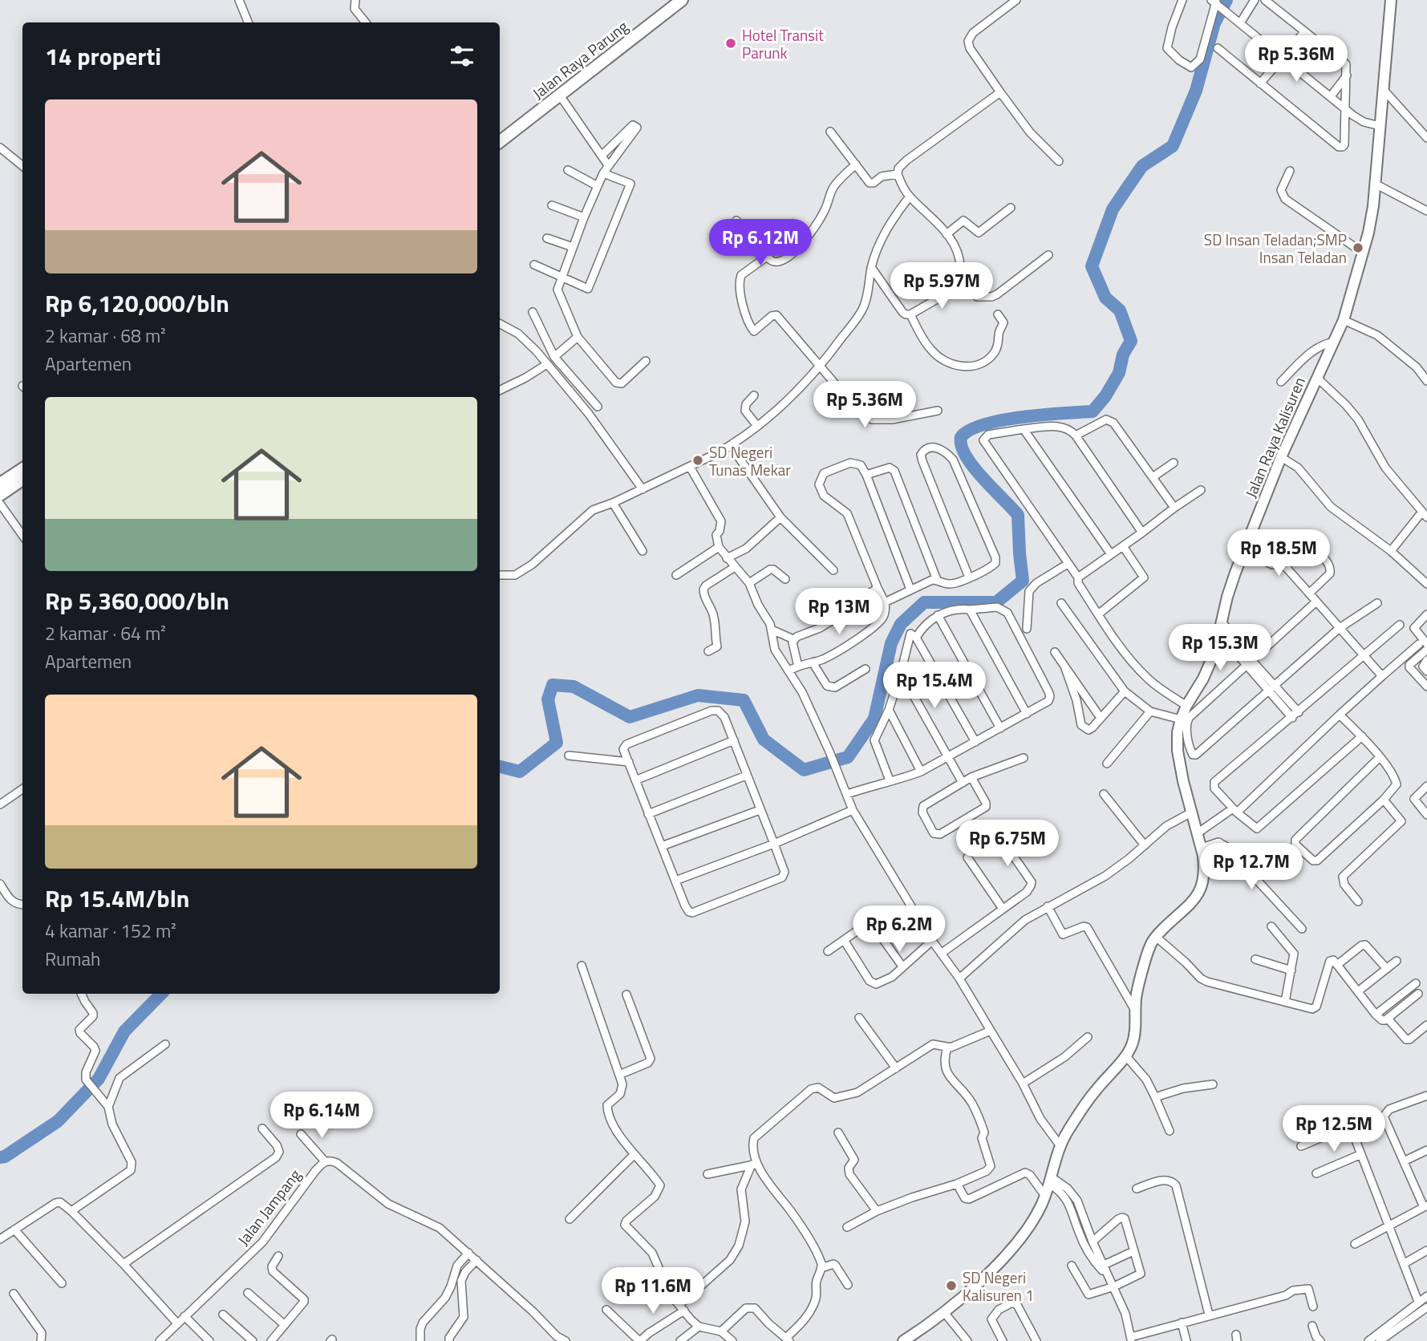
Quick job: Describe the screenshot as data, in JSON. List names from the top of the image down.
{
  "streets": {
    "highway": ["Jalan Raya Parung"],
    "main road": ["Jalan Raya Kalisuren"],
    "street": ["Jalan Jampang"]
  },
  "places": [
    "Hotel Transit Parunk",
    "SD Insan Teladan;SMP Insan Teladan",
    "SD Negeri Tunas Mekar",
    "SD Negeri Kalisuren 1"
  ],
  "page": {
    "heading": "14 properti",
    "price": [
      "Rp 5.36M",
      "Rp 6.12M",
      "Rp 5.97M",
      "Rp 5.36M",
      "Rp 18.5M",
      "Rp 13M",
      "Rp 15.3M",
      "Rp 15.4M",
      "Rp 6.75M",
      "Rp 12.7M",
      "Rp 6.2M",
      "Rp 6.14M",
      "Rp 12.5M",
      "Rp 11.6M"
    ],
    "list": [
      {
        "name": "Rp 6,120,000/bln",
        "note": "2 kamar · 68 m² · Apartemen"
      },
      {
        "name": "Rp 5,360,000/bln",
        "note": "2 kamar · 64 m² · Apartemen"
      },
      {
        "name": "Rp 15.4M/bln",
        "note": "4 kamar · 152 m² · Rumah"
      }
    ]
  }
}
